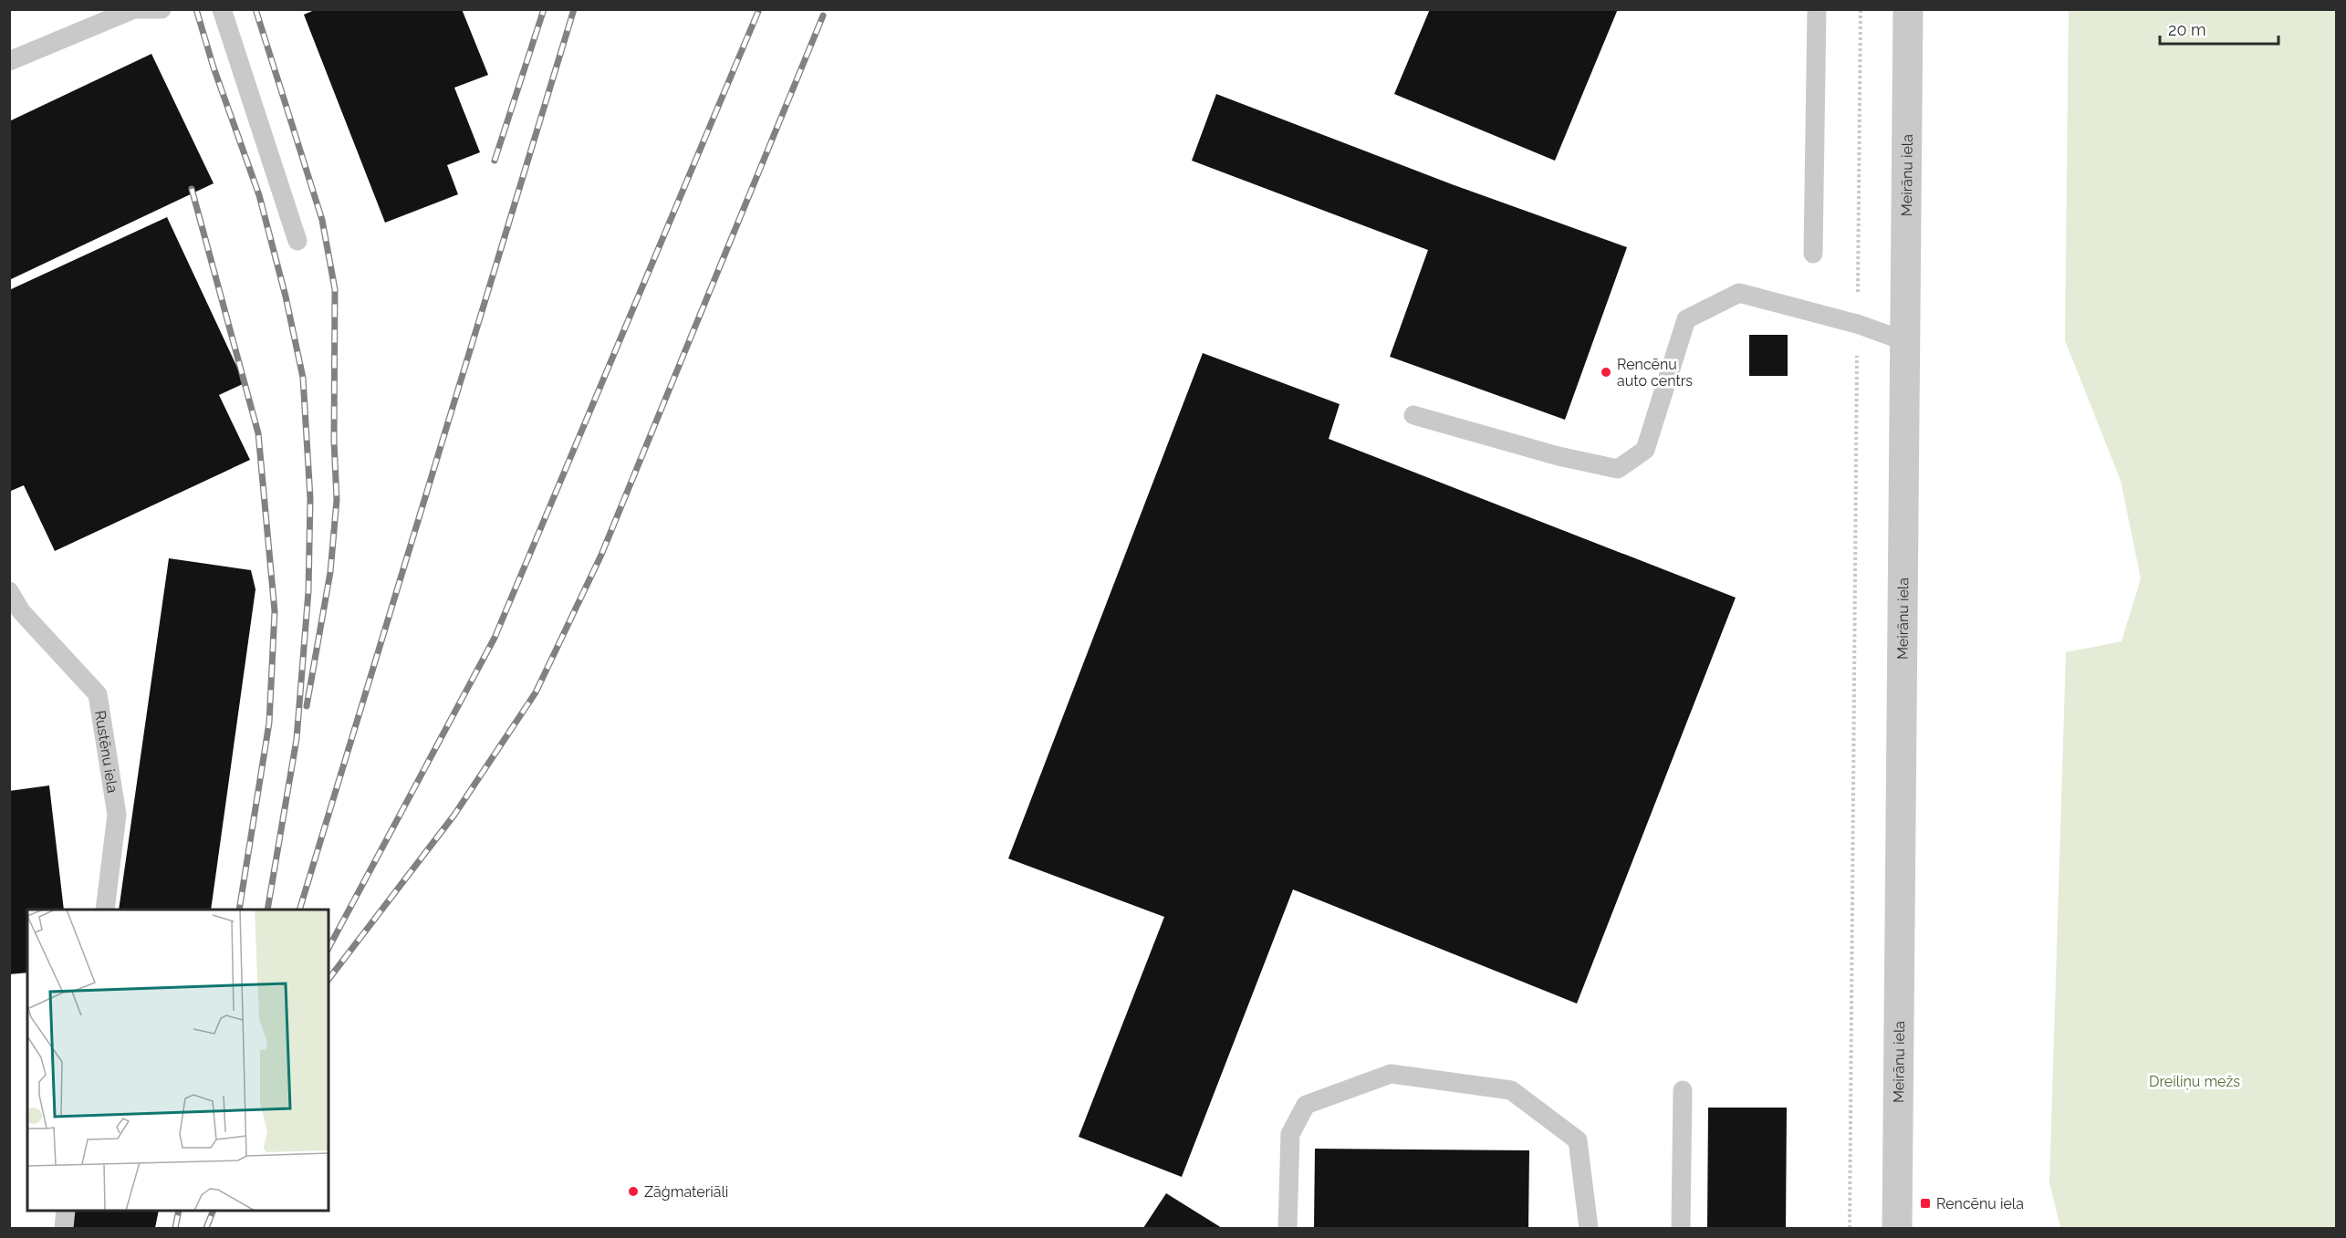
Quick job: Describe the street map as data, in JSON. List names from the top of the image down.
{
  "streets": {
    "street": ["Meirānu iela"],
    "lane": ["Rustēnu iela"]
  },
  "parks": ["Dreiliņu mežs"],
  "places": {
    "other": ["Rencēnu auto centrs", "Zāģmateriāli"],
    "transit": ["Rencēnu iela"]
  },
  "scale_bar": "20 m"
}
